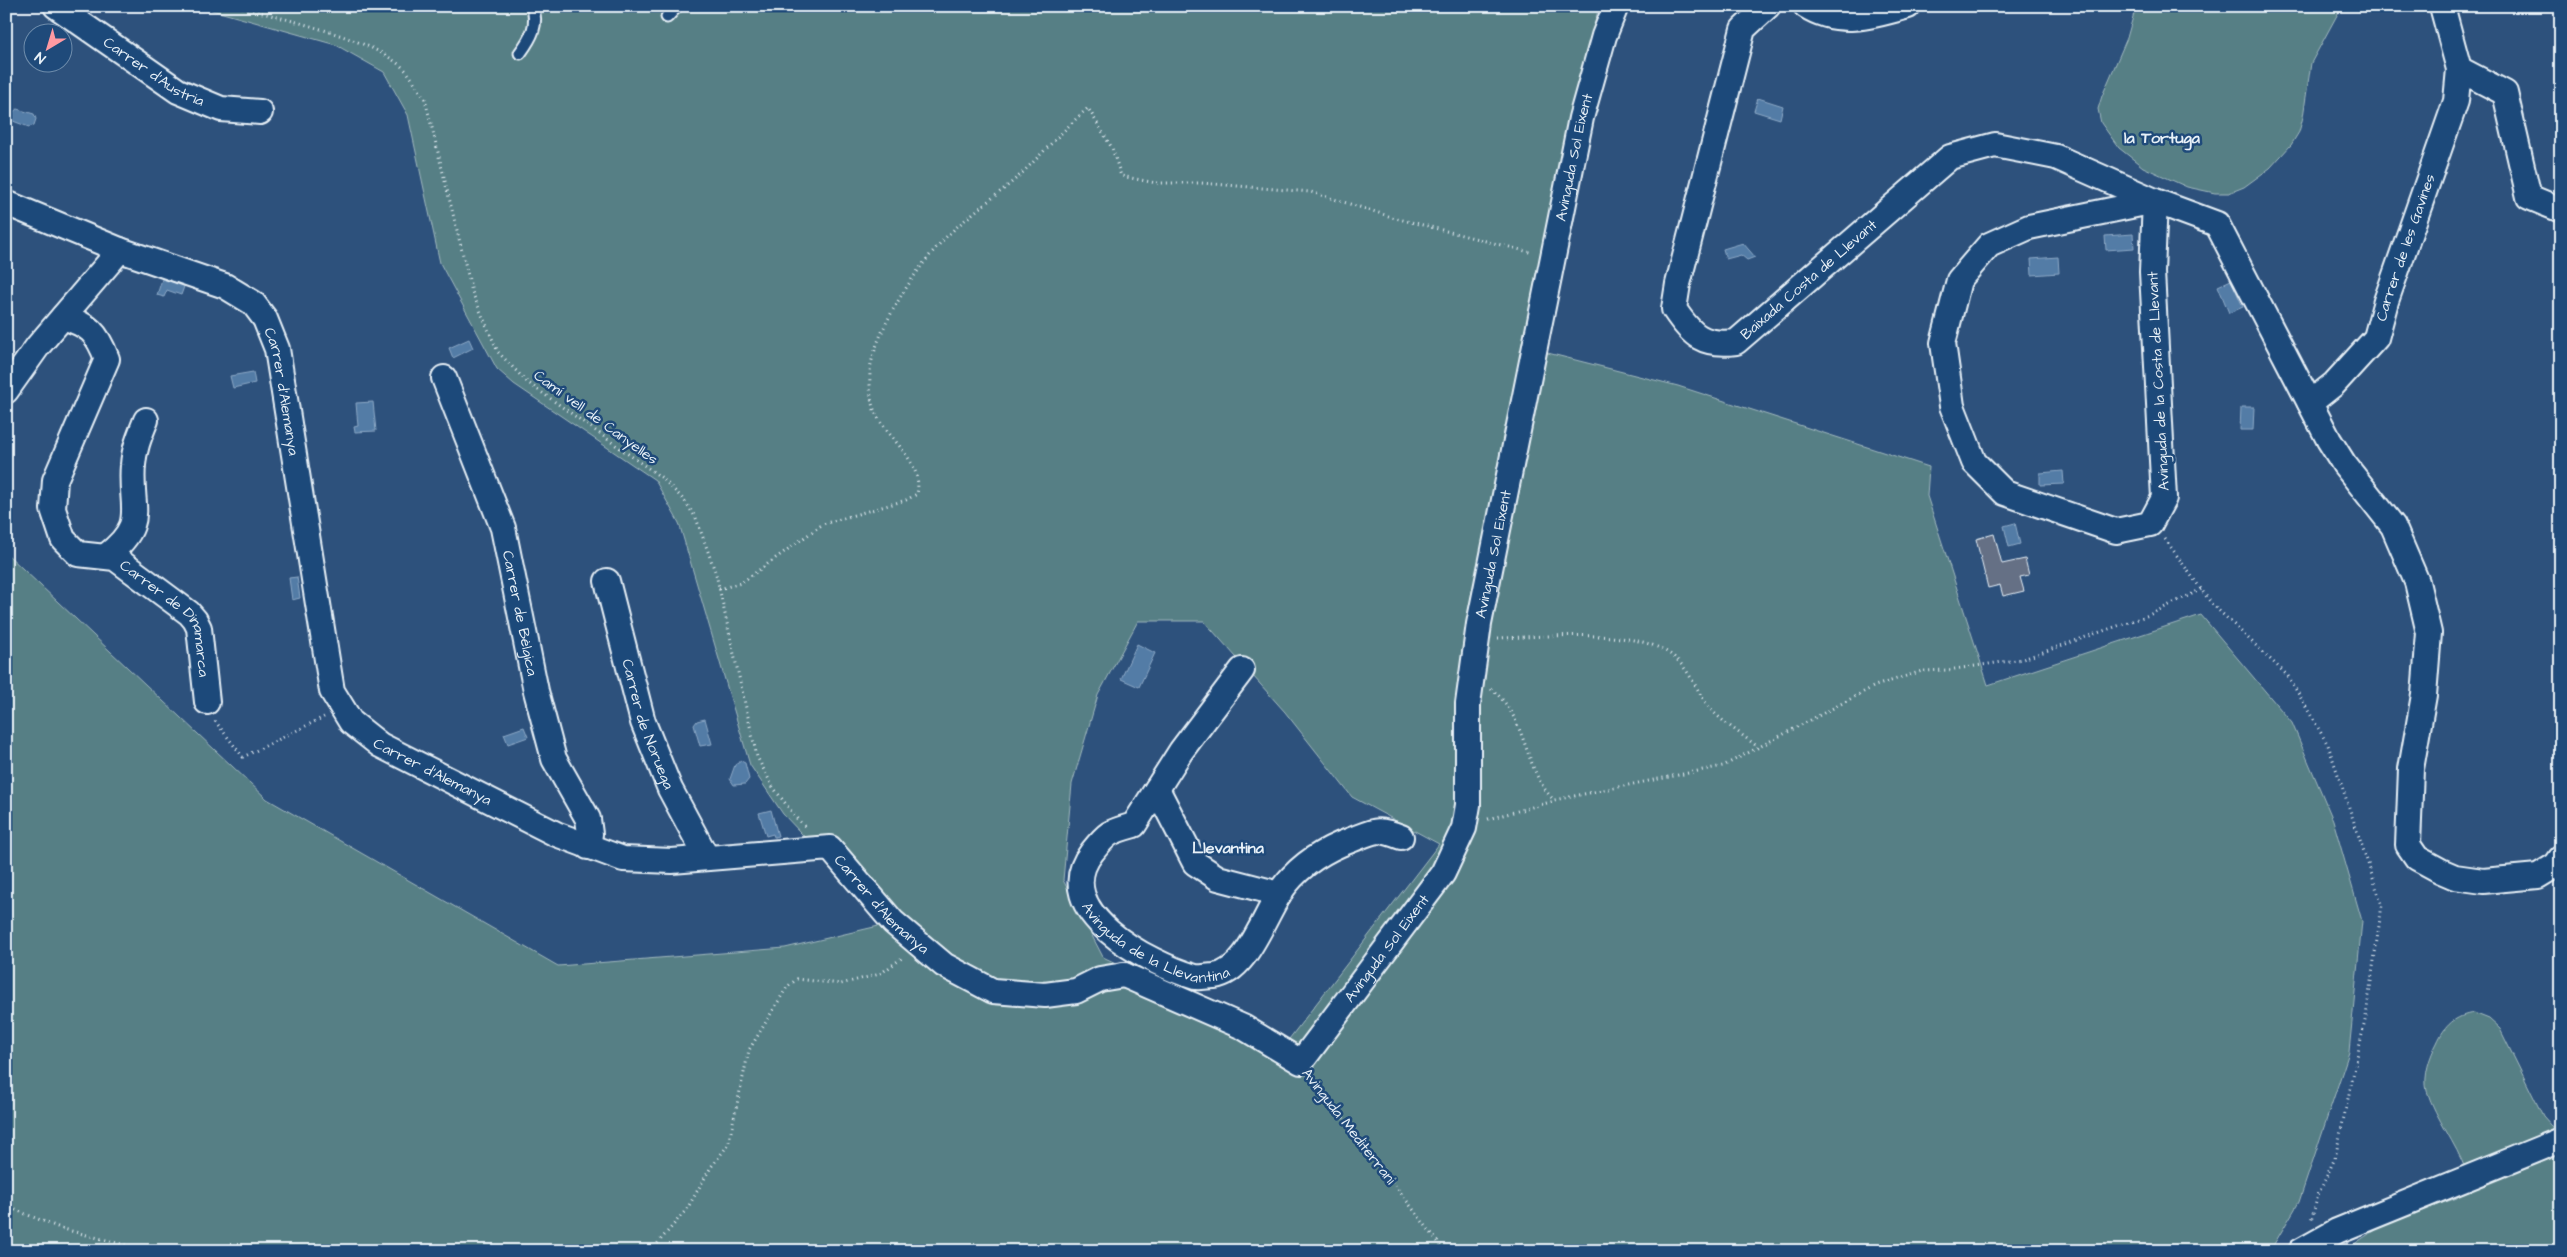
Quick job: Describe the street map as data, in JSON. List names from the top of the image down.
{
  "streets": {
    "street": [
      "Carrer d'Austria",
      "Avinguda Sol Eixent",
      "Carrer de les Gavines",
      "Baixada Costa de Llevant",
      "Avinguda de la Costa de Llevant",
      "Carrer d'Alemanya",
      "Carrer de Bèlgica",
      "Carrer de Dinamarca",
      "Carrer de Noruega",
      "Avinguda de la Llevantina",
      "Avinguda Mediterrani"
    ],
    "path": ["Camí vell de Canyelles"]
  },
  "crossings": [
    ["Avinguda Sol Eixent", "Avinguda Mediterrani"],
    ["Baixada Costa de Llevant", "Avinguda de la Costa de Llevant"],
    ["Carrer d'Alemanya", "Camí vell de Canyelles"],
    ["Carrer d'Alemanya", "Carrer de Bèlgica"],
    ["Carrer d'Alemanya", "Carrer de Noruega"],
    ["Carrer d'Alemanya", "Avinguda Mediterrani"]
  ],
  "districts": ["la Tortuga", "Llevantina"],
  "north": "bottom left"
}
